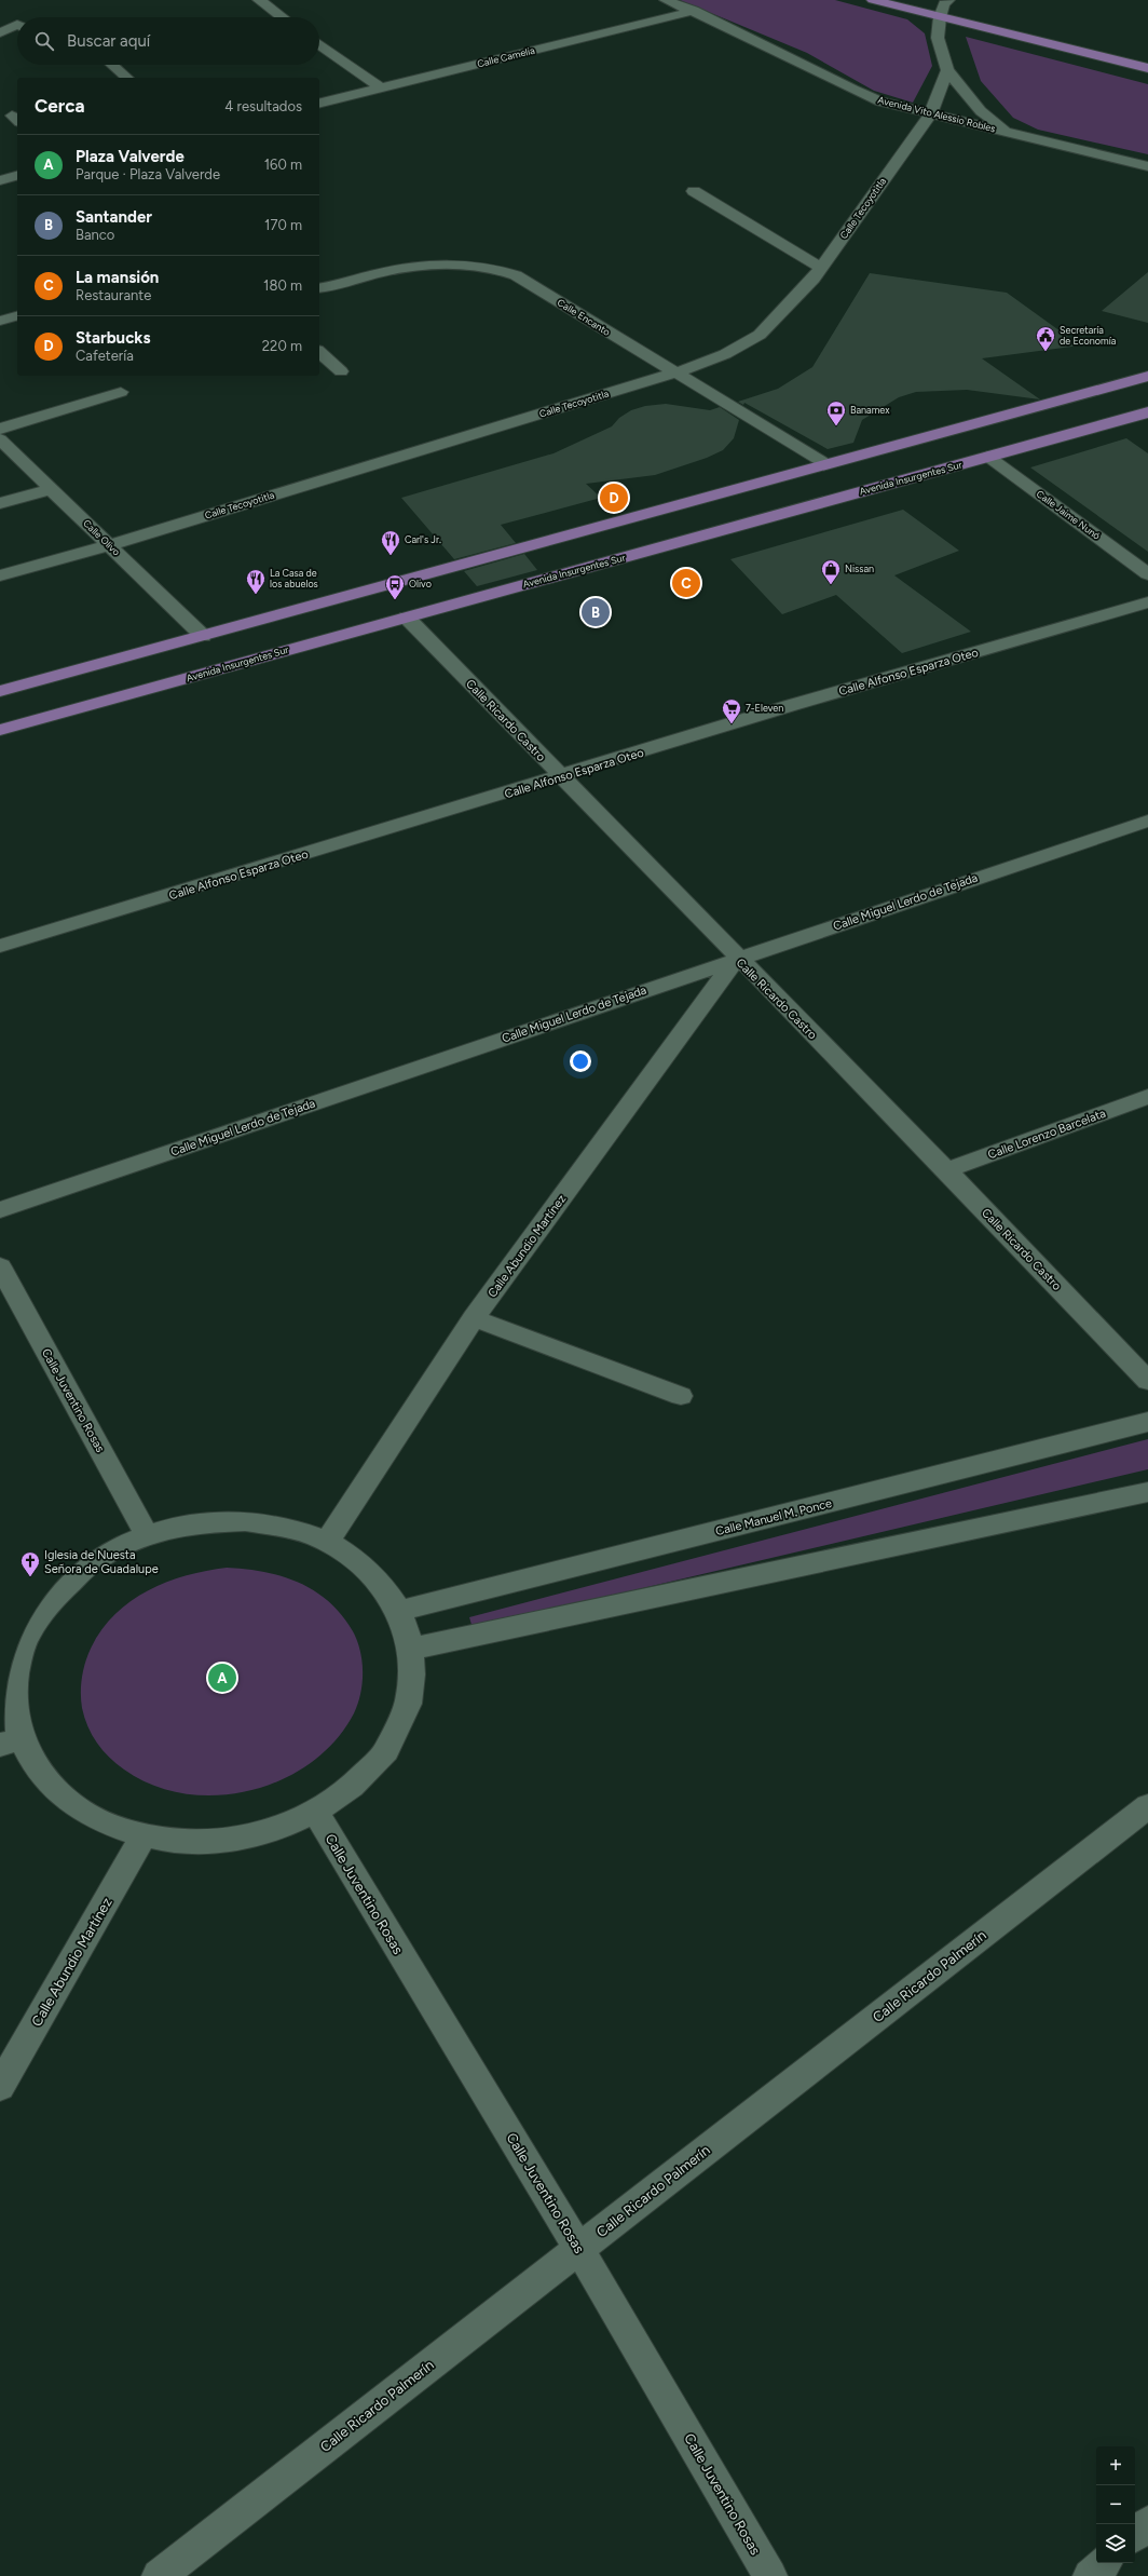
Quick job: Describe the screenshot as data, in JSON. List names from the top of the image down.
{
  "streets": {
    "main road": ["Avenida Insurgentes Sur"],
    "street": [
      "Calle Camelia",
      "Avenida Vito Alessio Robles",
      "Calle Tecoyotitla",
      "Calle Encanto",
      "Calle Jaime Nunó",
      "Calle Olivo",
      "Calle Alfonso Esparza Oteo",
      "Calle Ricardo Castro",
      "Calle Miguel Lerdo de Tejada",
      "Calle Lorenzo Barcelata",
      "Calle Abundio Martínez",
      "Calle Juventino Rosas",
      "Calle Manuel M. Ponce",
      "Calle Ricardo Palmerín"
    ]
  },
  "crossings": [
    ["Calle Camelia", "Avenida Vito Alessio Robles"],
    ["Avenida Vito Alessio Robles", "Calle Tecoyotitla"],
    ["Calle Tecoyotitla", "Calle Encanto"],
    ["Calle Tecoyotitla", "Calle Olivo"],
    ["Avenida Insurgentes Sur", "Calle Jaime Nunó"],
    ["Avenida Insurgentes Sur", "Calle Ricardo Castro"],
    ["Calle Alfonso Esparza Oteo", "Calle Ricardo Castro"],
    ["Calle Ricardo Castro", "Calle Miguel Lerdo de Tejada"],
    ["Calle Ricardo Castro", "Calle Lorenzo Barcelata"],
    ["Calle Ricardo Castro", "Calle Abundio Martínez"],
    ["Calle Miguel Lerdo de Tejada", "Calle Abundio Martínez"],
    ["Calle Juventino Rosas", "Calle Ricardo Palmerín"]
  ],
  "places": {
    "public building": ["Secretaría de Economía"],
    "bank": ["Banamex"],
    "restaurant": ["Carl's Jr.", "La Casa de los abuelos"],
    "shop": ["Nissan"],
    "bus stop": ["Olivo"],
    "supermarket": ["7-Eleven"],
    "church": ["Iglesia de Nuesta Señora de Guadalupe"]
  },
  "page": {
    "search": "Buscar aquí",
    "heading": ["Cerca", "4 resultados"],
    "list": [
      {
        "mark": "A",
        "name": "Plaza Valverde",
        "note": "Parque · Plaza Valverde",
        "value": "160 m"
      },
      {
        "mark": "B",
        "name": "Santander",
        "note": "Banco",
        "value": "170 m"
      },
      {
        "mark": "C",
        "name": "La mansión",
        "note": "Restaurante",
        "value": "180 m"
      },
      {
        "mark": "D",
        "name": "Starbucks",
        "note": "Cafetería",
        "value": "220 m"
      }
    ],
    "pins": [
      "D",
      "C",
      "B",
      "A"
    ],
    "map_buttons": ["+", "−"]
  }
}
